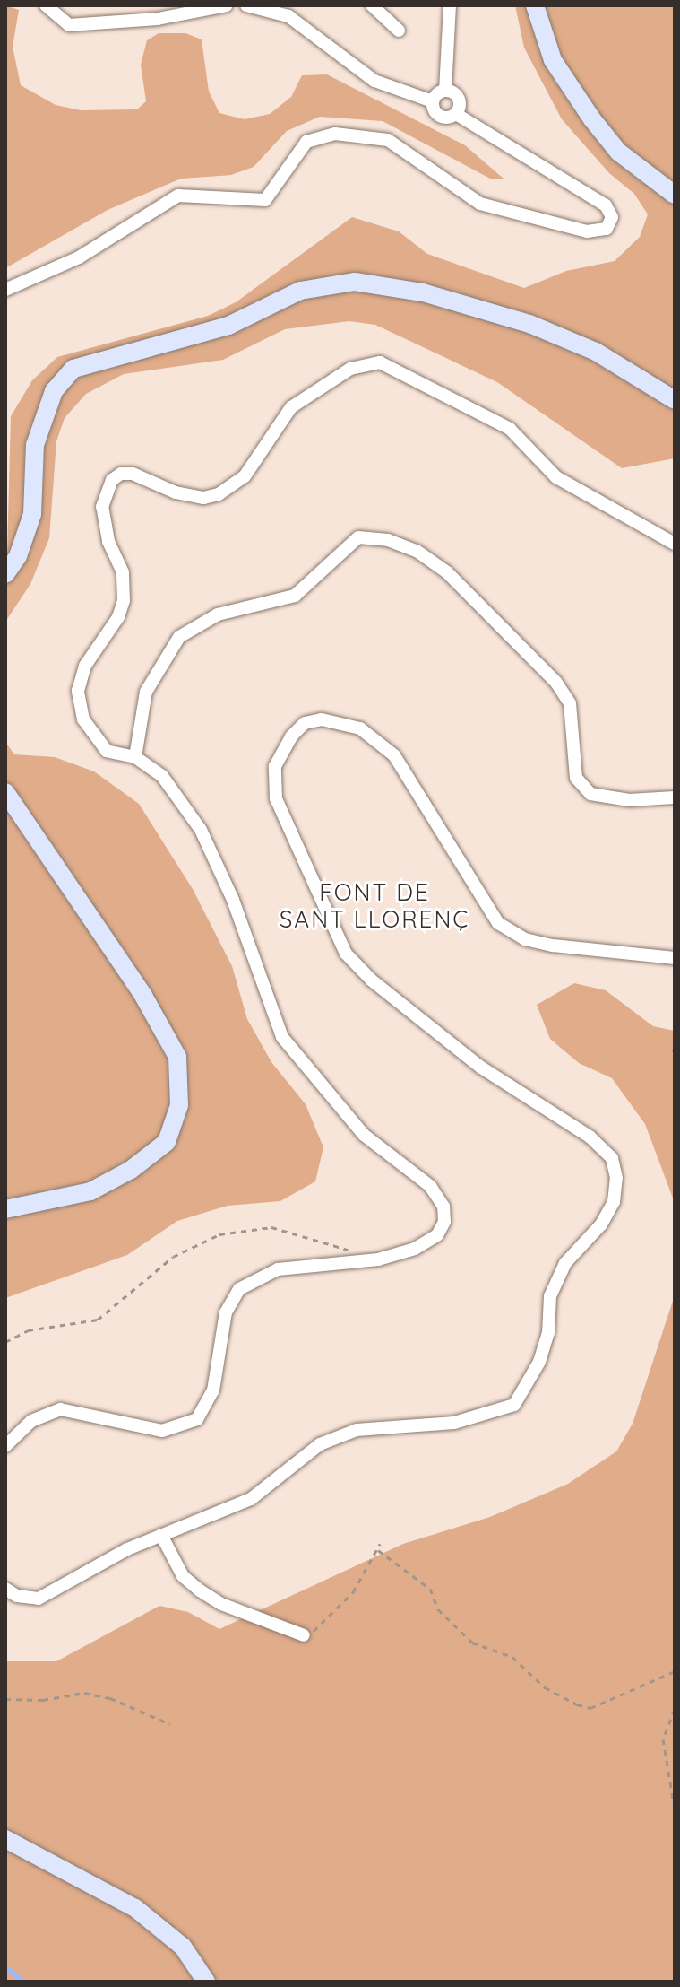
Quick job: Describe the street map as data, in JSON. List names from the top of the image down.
{
  "districts": ["FONT DE SANT LLORENÇ"]
}
